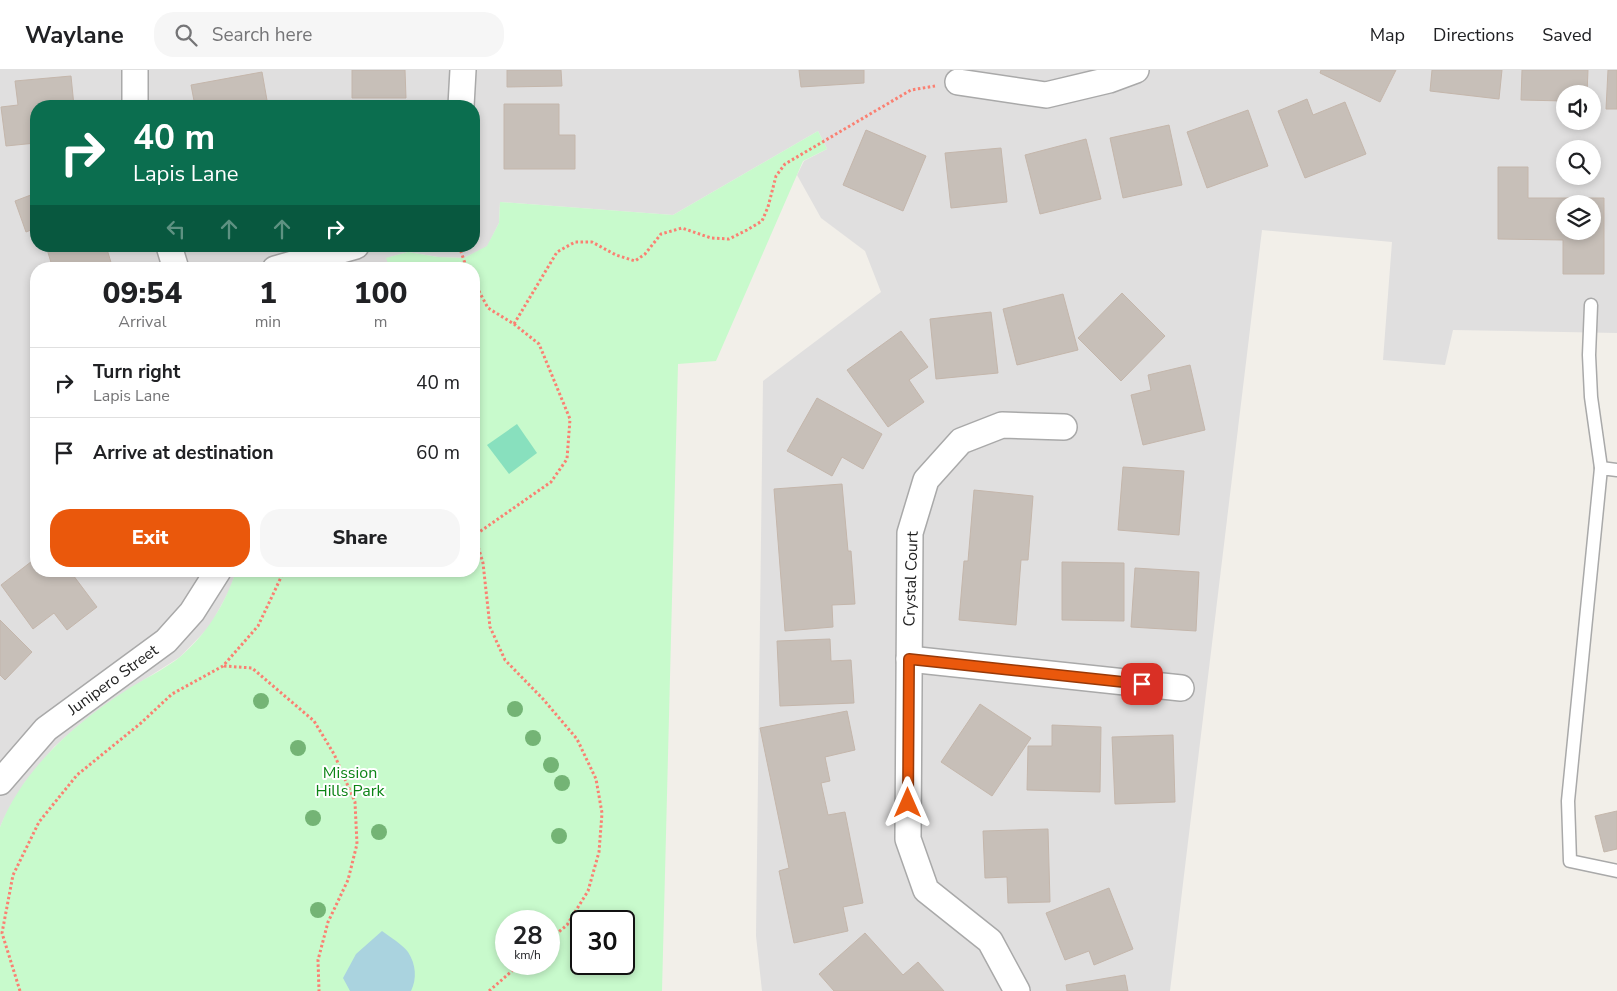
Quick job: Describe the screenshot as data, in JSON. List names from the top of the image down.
{
  "streets": {
    "street": ["Crystal Court", "Junipero Street"]
  },
  "parks": ["Mission Hills Park"],
  "page": {
    "header": "Waylane",
    "search": "Search here",
    "nav": ["Map", "Directions", "Saved"],
    "turn": ["40 m", "Lapis Lane"],
    "eta": [
      "09:54",
      "Arrival",
      "1",
      "min",
      "100",
      "m"
    ],
    "list": [
      {
        "name": "Turn right",
        "note": "Lapis Lane",
        "value": "40 m"
      },
      {
        "name": "Arrive at destination",
        "value": "60 m"
      }
    ],
    "buttons": ["Exit", "Share"],
    "speed": "28 km/h",
    "limit": "30"
  }
}
